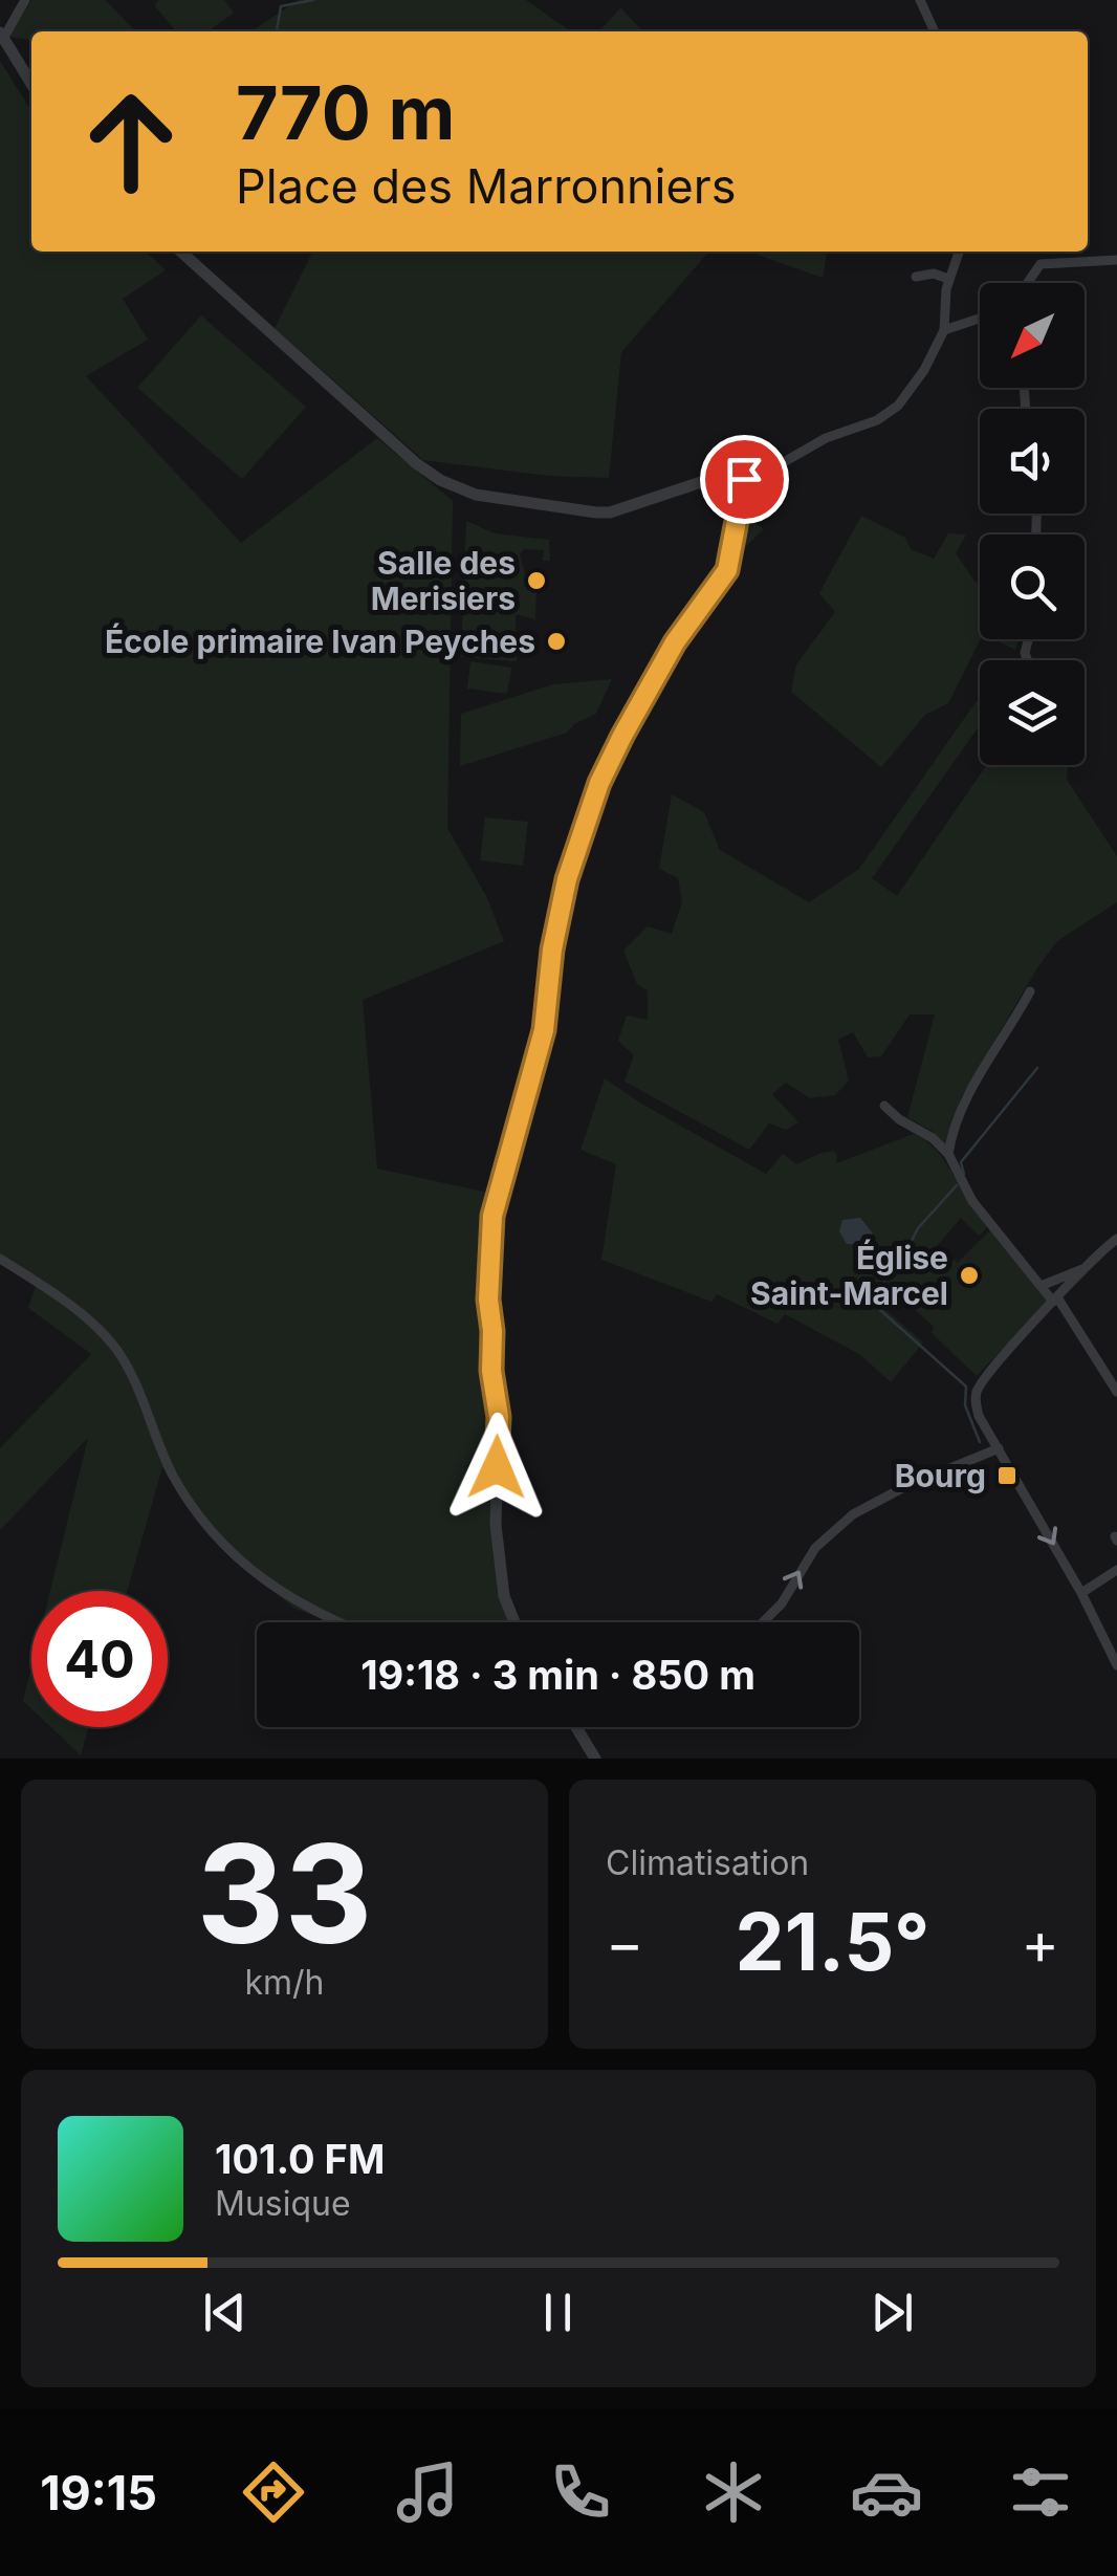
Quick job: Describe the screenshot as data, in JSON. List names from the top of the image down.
{
  "places": {
    "other": ["Salle des Merisiers", "École primaire Ivan Peyches", "Église Saint-Marcel"],
    "transit": ["Bourg"]
  },
  "north": "bottom left",
  "page": {
    "turn": ["770 m", "Place des Marronniers"],
    "limit": "40",
    "trip": "19:18 · 3 min · 850 m",
    "tile": [
      ["33", "km/h"],
      "Climatisation"
    ],
    "heat": ["−", "21.5°", "+"],
    "song": ["101.0 FM", "Musique"],
    "tabs": "19:15"
  }
}
